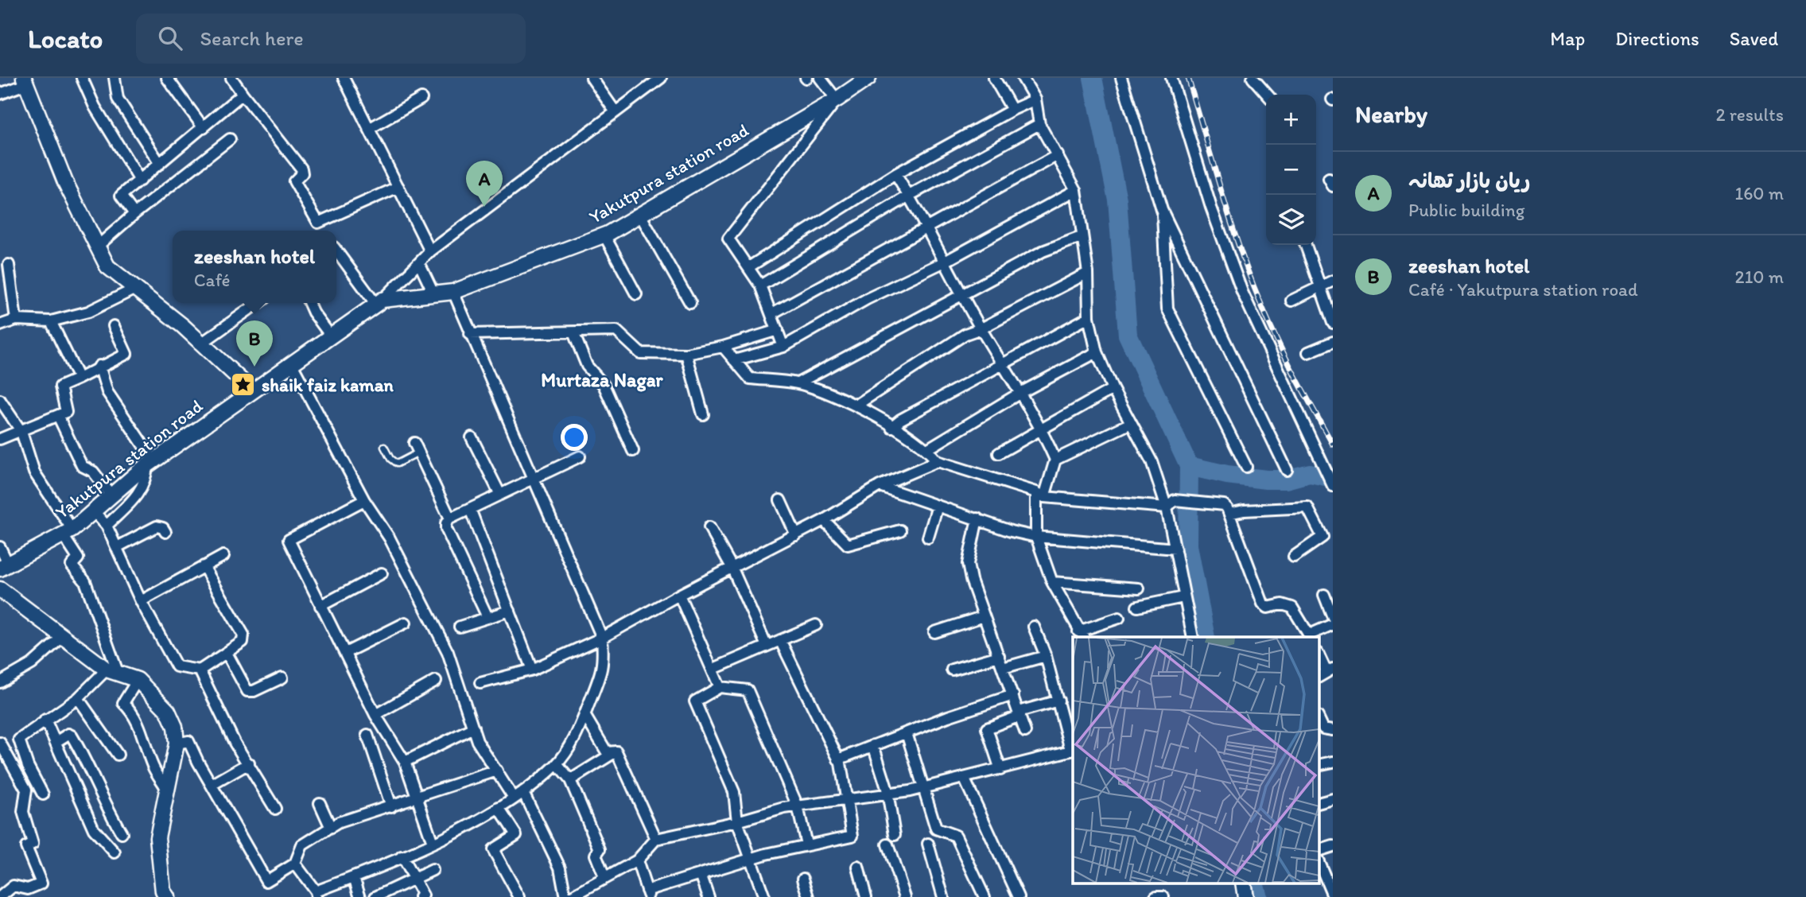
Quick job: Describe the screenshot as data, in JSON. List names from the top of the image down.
{
  "streets": {
    "street": ["Yakutpura station road"]
  },
  "districts": ["Murtaza Nagar"],
  "places": {
    "place": ["shaik faiz kaman"]
  },
  "page": {
    "header": "Locato",
    "search": "Search here",
    "nav": ["Map", "Directions", "Saved"],
    "heading": ["Nearby", "2 results"],
    "map_buttons": ["+", "−"],
    "list": [
      {
        "mark": "A",
        "name": "ریان بازار تھانہ",
        "note": "Public building",
        "value": "160 m"
      },
      {
        "mark": "B",
        "name": "zeeshan hotel",
        "note": "Café · Yakutpura station road",
        "value": "210 m"
      }
    ],
    "pins": ["A", "B"],
    "popup": ["zeeshan hotel", "Café"]
  }
}
